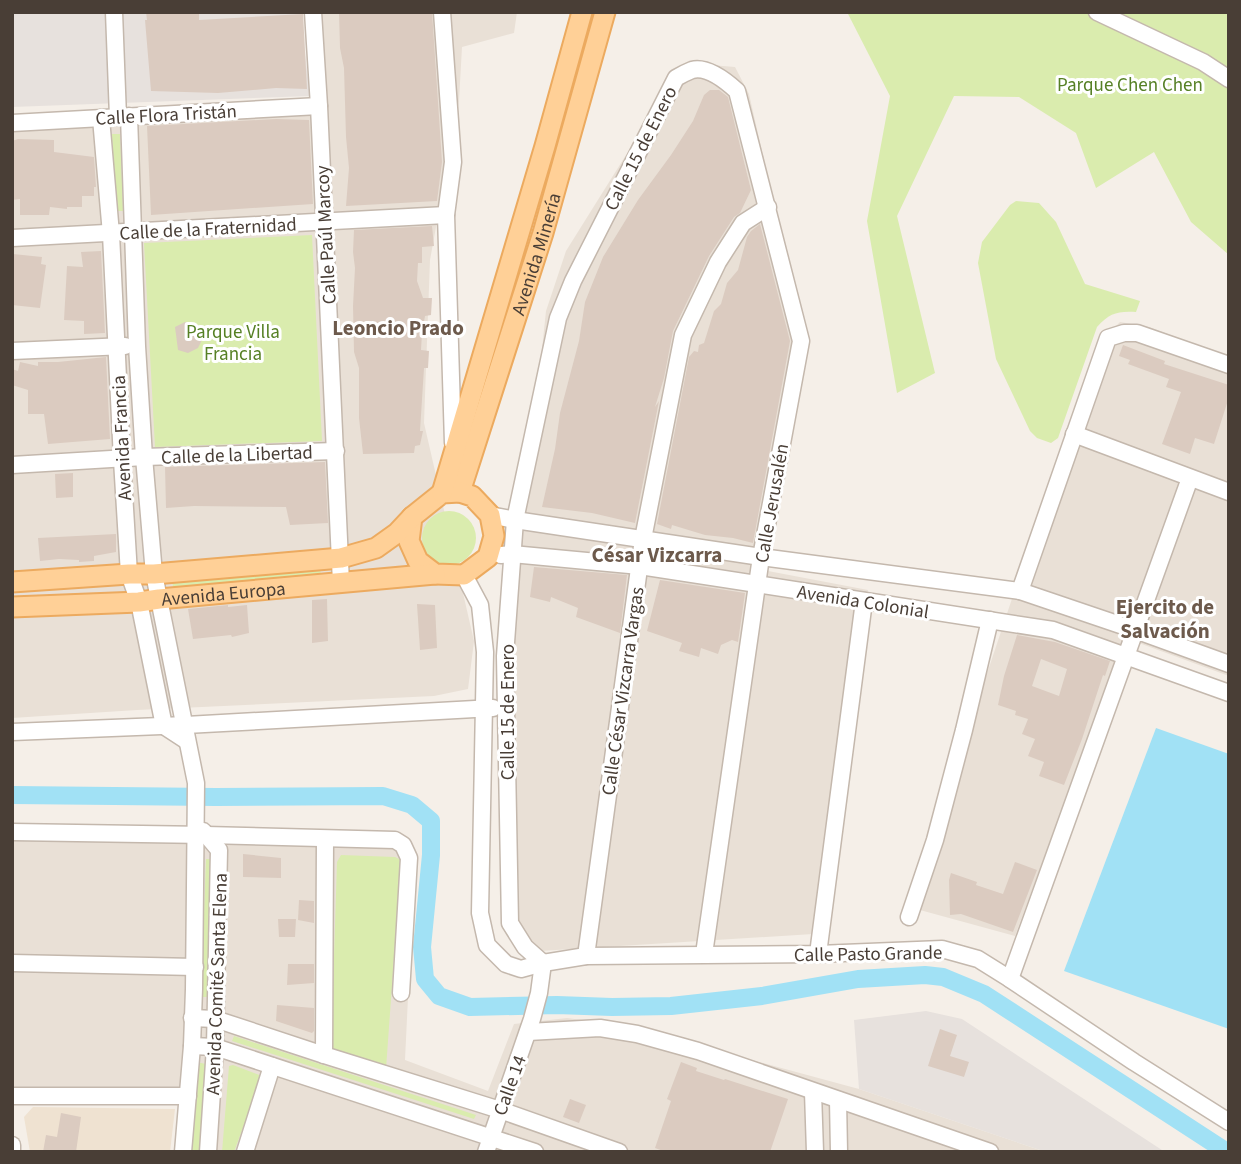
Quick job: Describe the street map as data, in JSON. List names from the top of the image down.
{
  "streets": {
    "main road": ["Avenida Minería", "Avenida Europa"],
    "street": [
      "Calle Flora Tristán",
      "Calle 15 de Enero",
      "Calle de la Fraternidad",
      "Calle Paúl Marcoy",
      "Avenida Francia",
      "Calle de la Libertad",
      "Calle Jerusalén",
      "Avenida Colonial",
      "Calle César Vizcarra Vargas",
      "Calle Pasto Grande",
      "Avenida Comité Santa Elena",
      "Calle 14"
    ]
  },
  "crossings": [
    ["Calle Flora Tristán", "Calle Paúl Marcoy"],
    ["Calle Flora Tristán", "Avenida Francia"],
    ["Calle 15 de Enero", "Avenida Minería"],
    ["Calle 15 de Enero", "Calle Jerusalén"],
    ["Calle 15 de Enero", "Avenida Europa"],
    ["Calle 15 de Enero", "Avenida Colonial"],
    ["Calle 15 de Enero", "Calle Pasto Grande"],
    ["Calle 15 de Enero", "Calle 14"],
    ["Calle de la Fraternidad", "Calle Paúl Marcoy"],
    ["Calle de la Fraternidad", "Avenida Francia"],
    ["Calle Paúl Marcoy", "Calle de la Libertad"],
    ["Calle Paúl Marcoy", "Avenida Europa"],
    ["Avenida Minería", "Avenida Europa"],
    ["Avenida Minería", "Avenida Colonial"],
    ["Avenida Francia", "Calle de la Libertad"],
    ["Avenida Francia", "Avenida Europa"],
    ["Avenida Francia", "Avenida Comité Santa Elena"],
    ["Calle Jerusalén", "Avenida Colonial"],
    ["Calle Jerusalén", "Calle César Vizcarra Vargas"],
    ["Calle Jerusalén", "Calle Pasto Grande"],
    ["Avenida Europa", "Avenida Colonial"],
    ["Avenida Colonial", "Calle César Vizcarra Vargas"],
    ["Calle César Vizcarra Vargas", "Calle Pasto Grande"],
    ["Calle Pasto Grande", "Calle 14"]
  ],
  "districts": ["Leoncio Prado", "César Vizcarra", "Ejercito de Salvación"],
  "parks": ["Parque Chen Chen", "Parque Villa Francia"]
}
